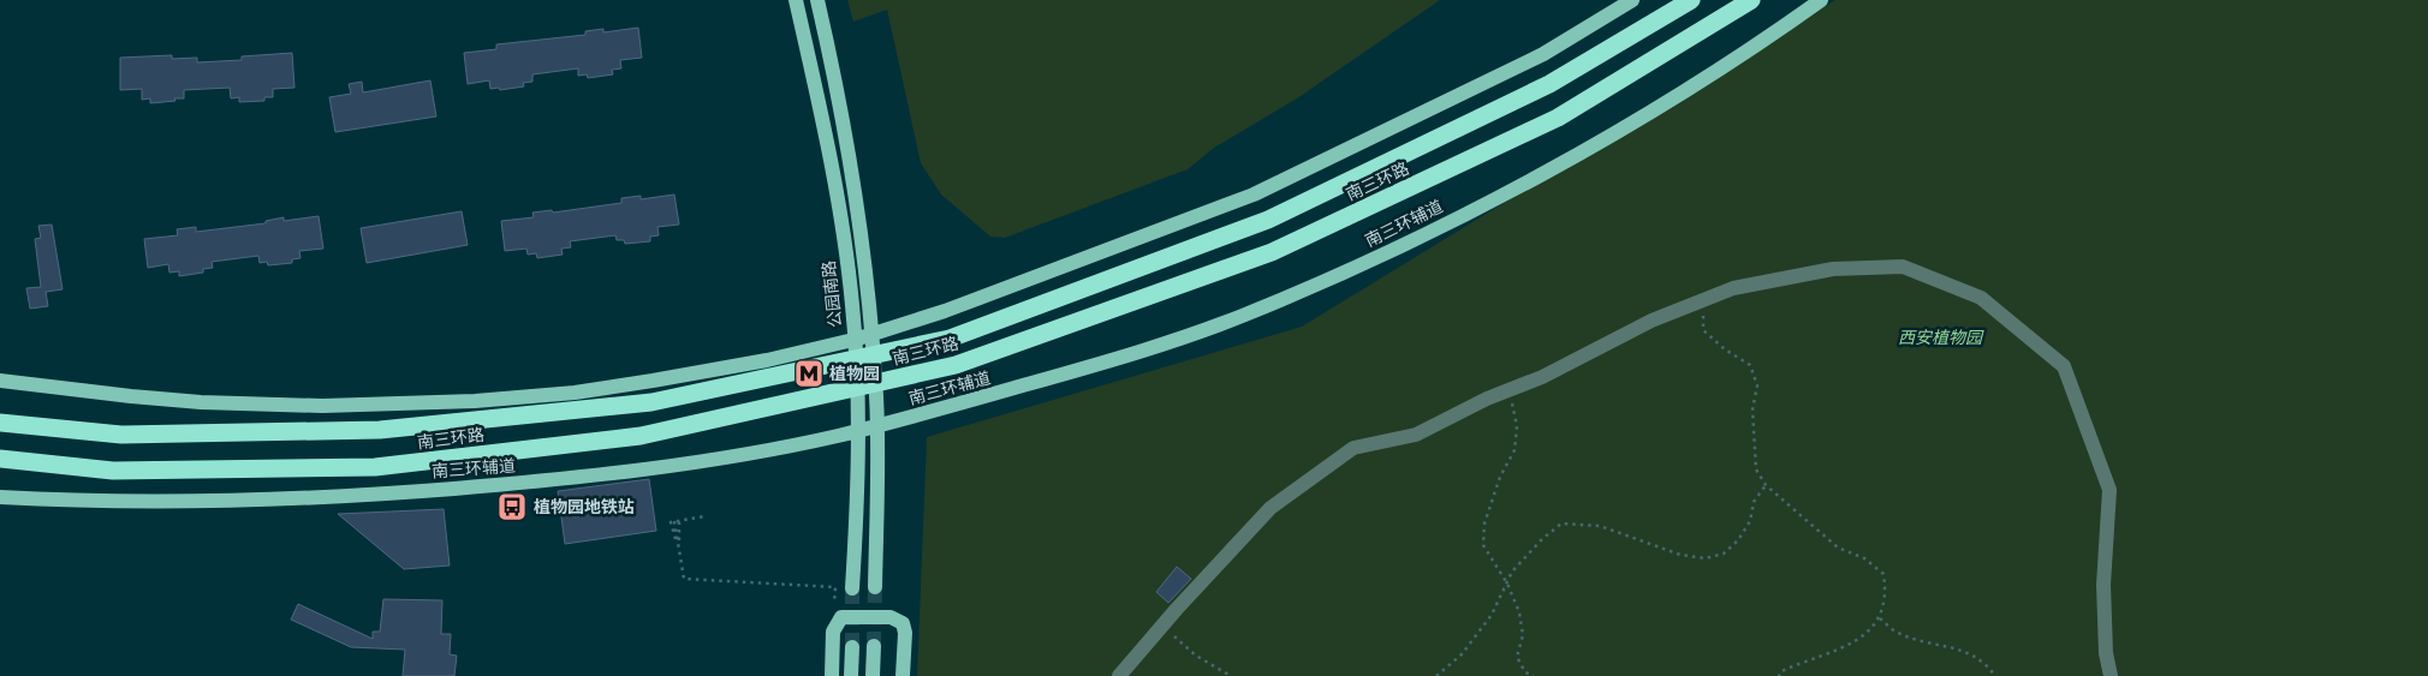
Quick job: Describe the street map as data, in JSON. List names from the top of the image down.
{
  "streets": {
    "highway": ["南三环路"],
    "main road": ["南三环辅道", "公园南路"]
  },
  "parks": ["西安植物园"],
  "places": {
    "metro station": ["植物园"],
    "bus stop": ["植物园地铁站"]
  }
}
